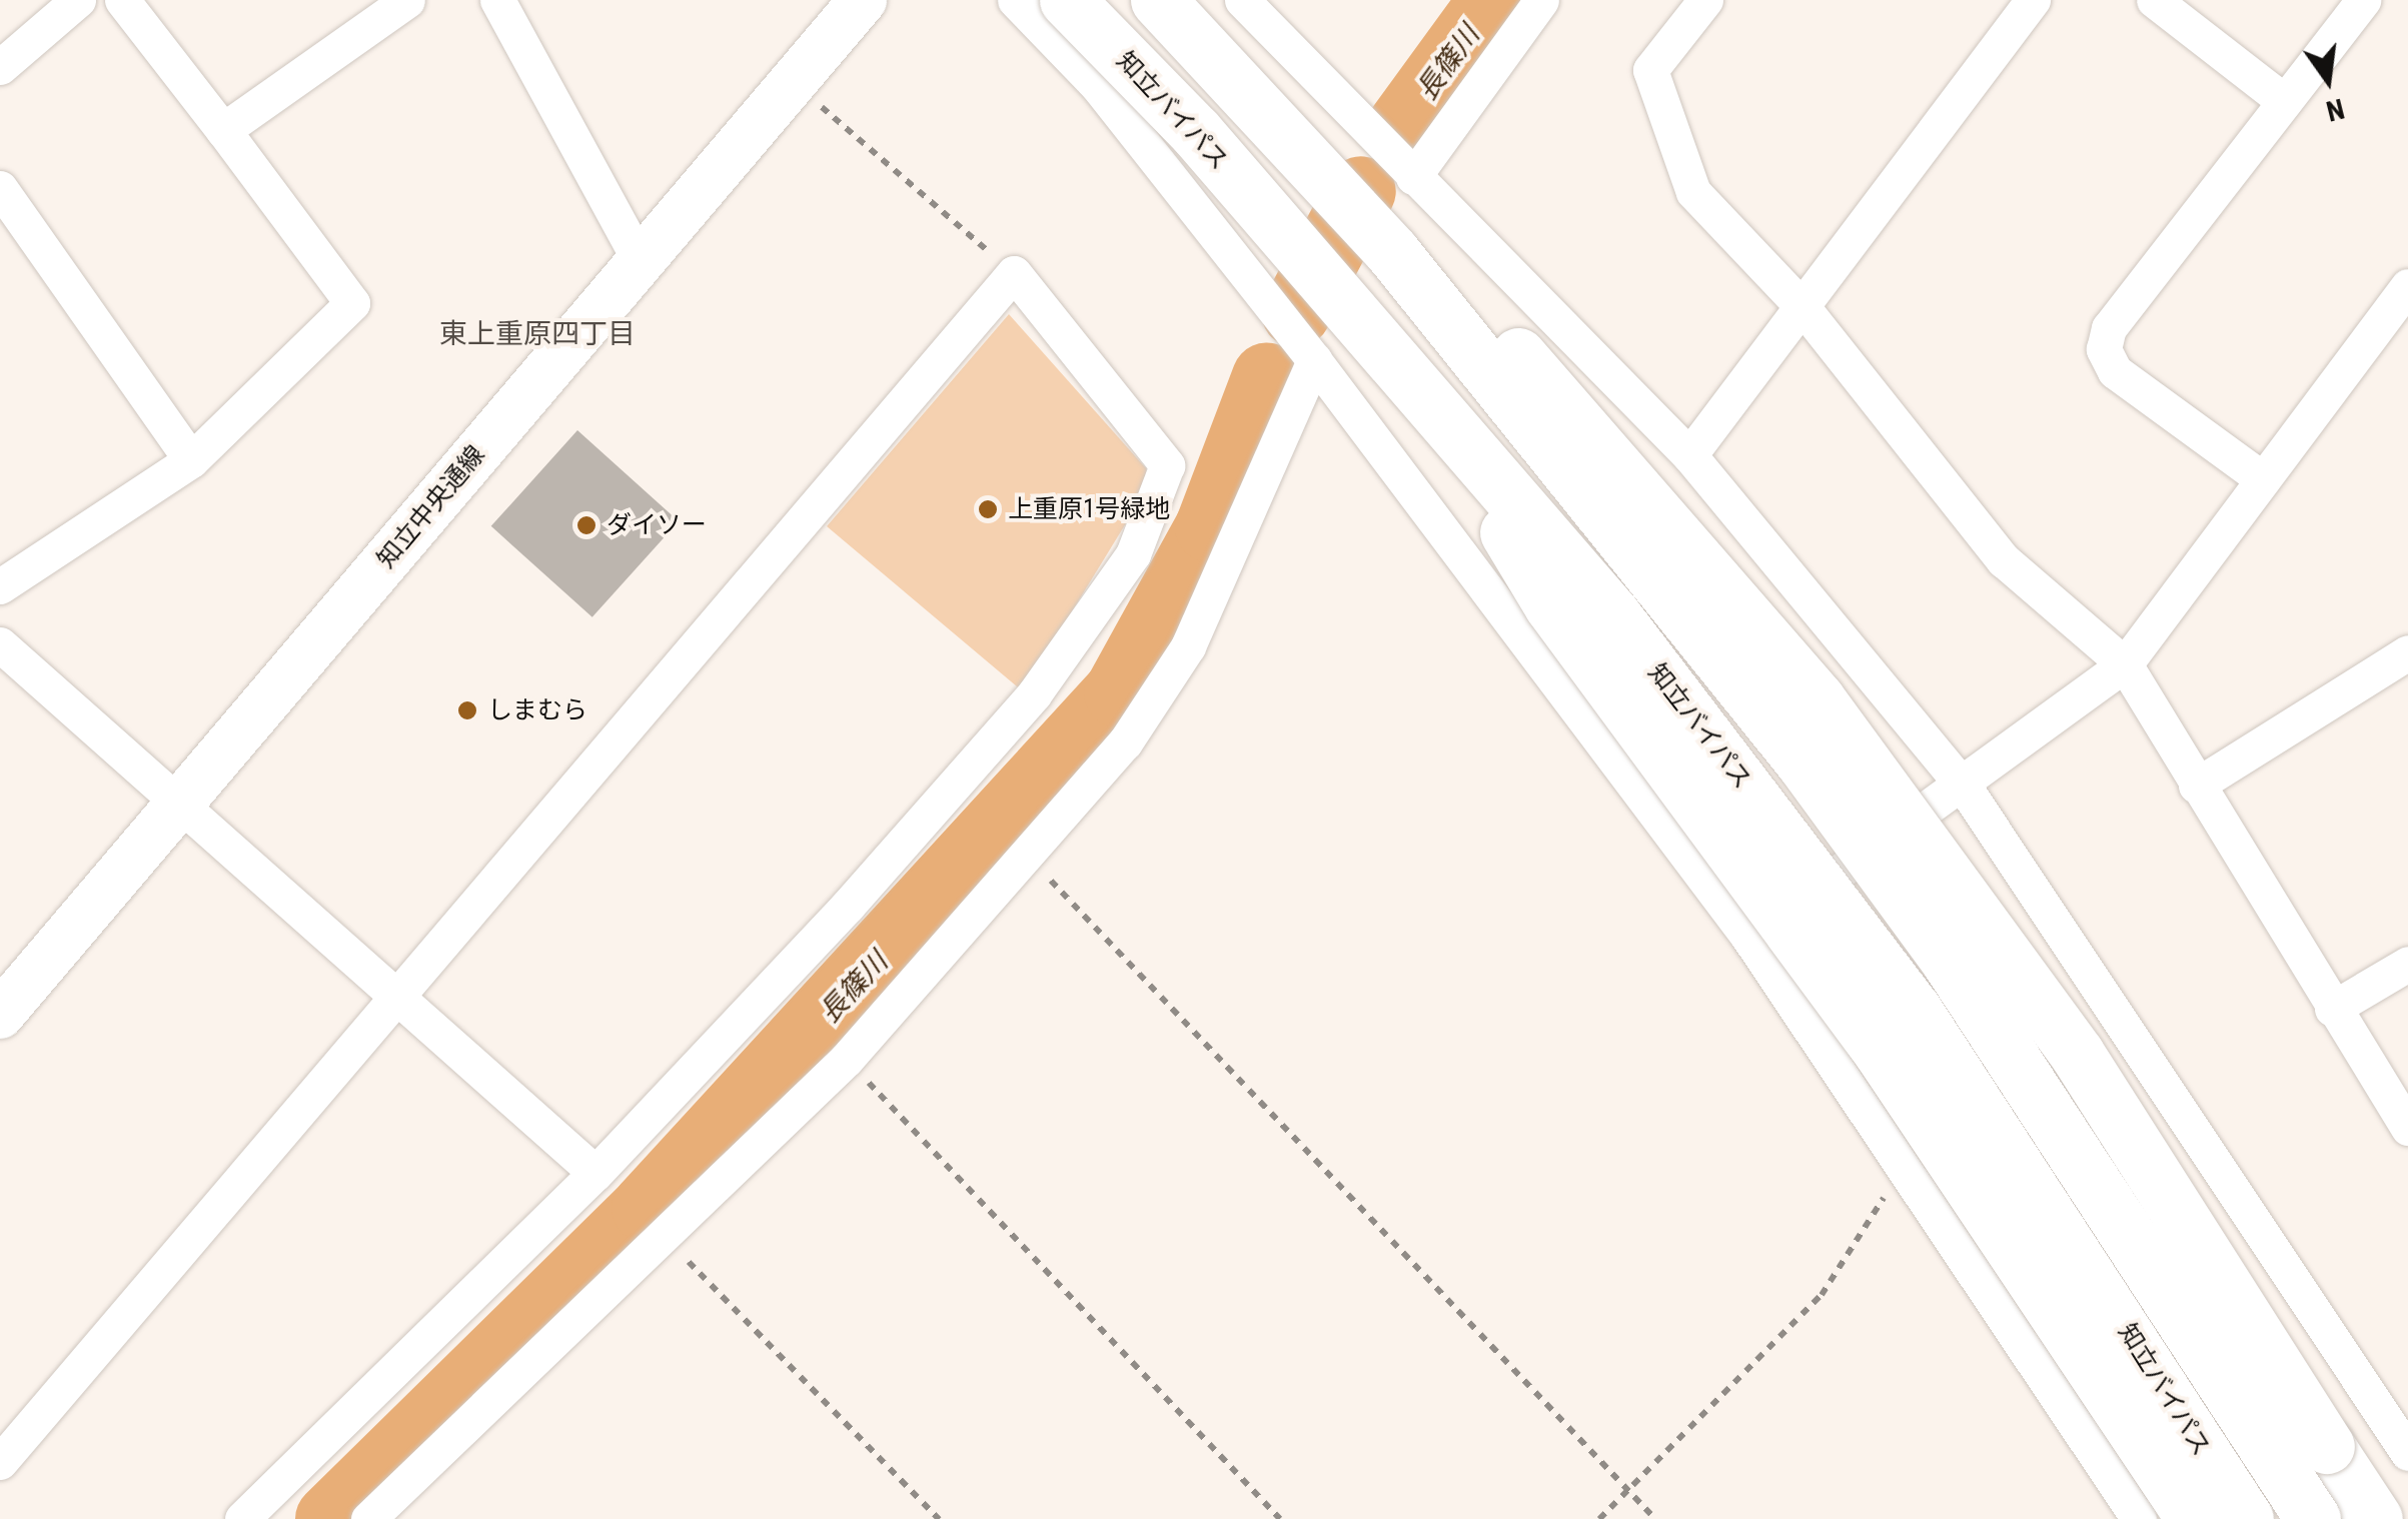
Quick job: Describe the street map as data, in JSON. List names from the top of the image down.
{
  "streets": {
    "highway": ["知立バイパス"],
    "street": ["知立中央通線"]
  },
  "districts": ["東上重原四丁目"],
  "water": ["長篠川"],
  "places": ["上重原1号緑地", "ダイソー", "しまむら"],
  "north": "bottom"
}
